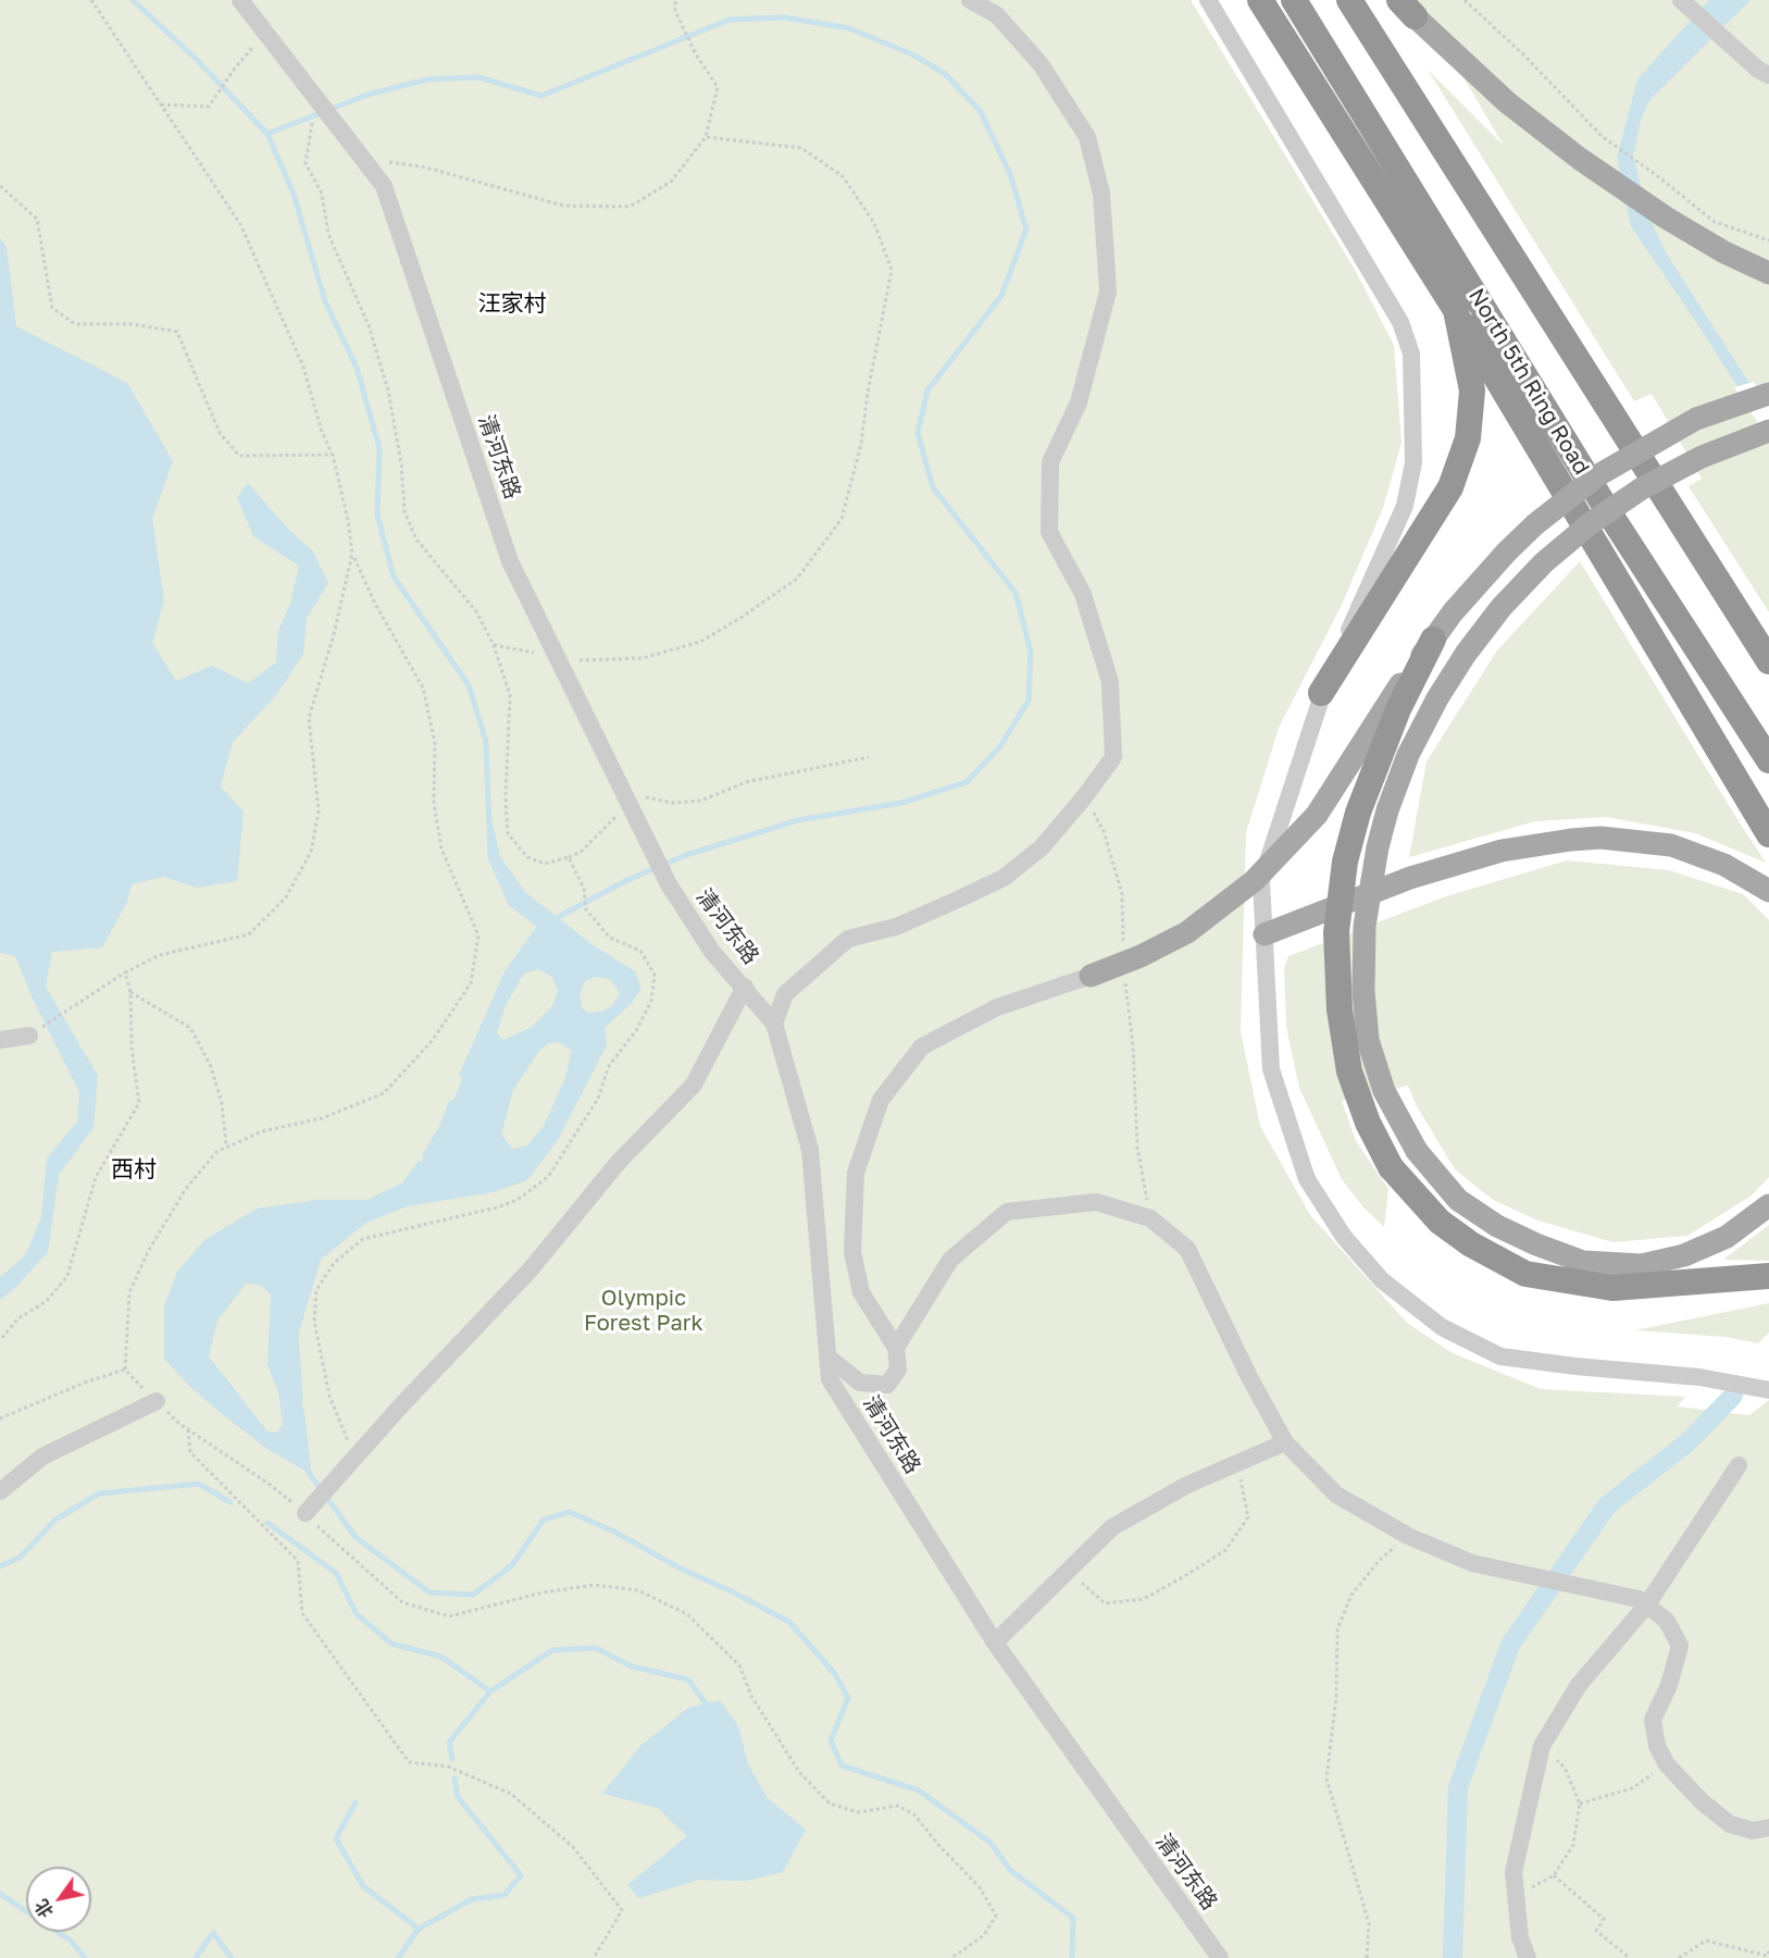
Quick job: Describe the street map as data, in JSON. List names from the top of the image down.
{
  "streets": {
    "highway": ["North 5th Ring Road"],
    "street": ["清河东路"]
  },
  "districts": ["汪家村", "西村"],
  "parks": ["Olympic Forest Park"],
  "north": "bottom left"
}
